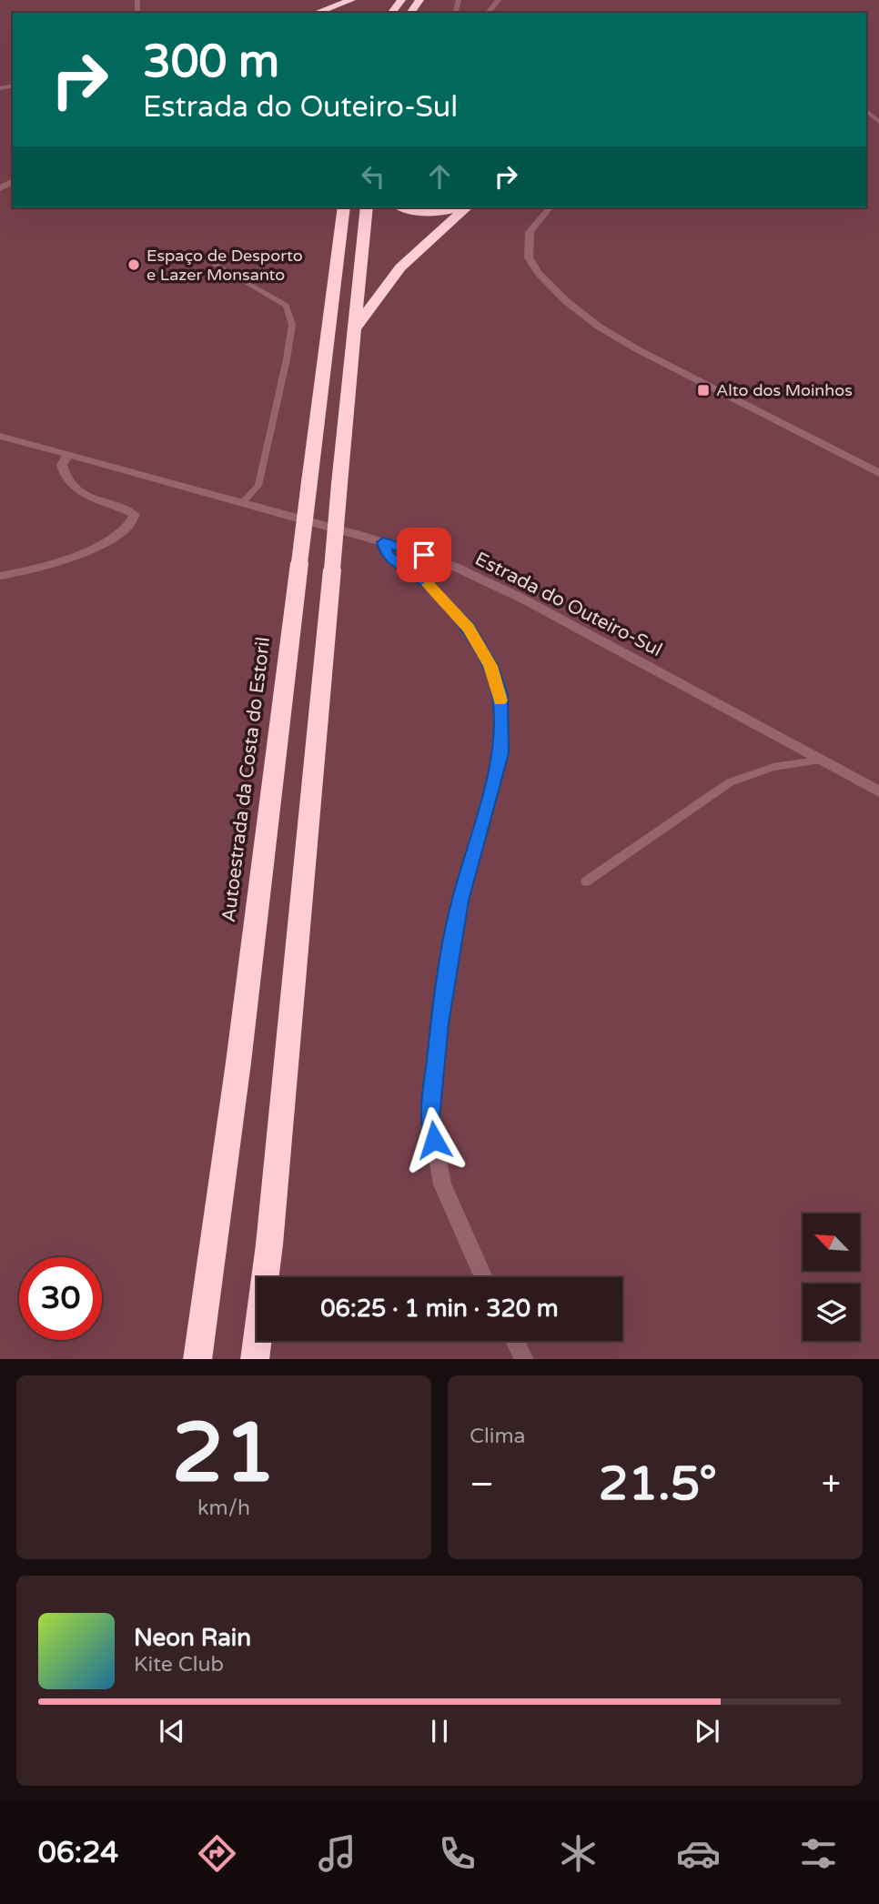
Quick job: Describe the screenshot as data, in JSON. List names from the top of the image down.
{
  "streets": {
    "highway": ["Autoestrada da Costa do Estoril"],
    "street": ["Estrada do Outeiro-Sul"]
  },
  "places": {
    "other": ["Espaço de Desporto e Lazer Monsanto"],
    "transit": ["Alto dos Moinhos"]
  },
  "north": "top left",
  "page": {
    "turn": ["300 m", "Estrada do Outeiro-Sul"],
    "limit": "30",
    "trip": "06:25 · 1 min · 320 m",
    "tile": [
      ["21", "km/h"],
      "Clima"
    ],
    "heat": ["−", "21.5°", "+"],
    "song": ["Neon Rain", "Kite Club"],
    "tabs": "06:24"
  }
}
